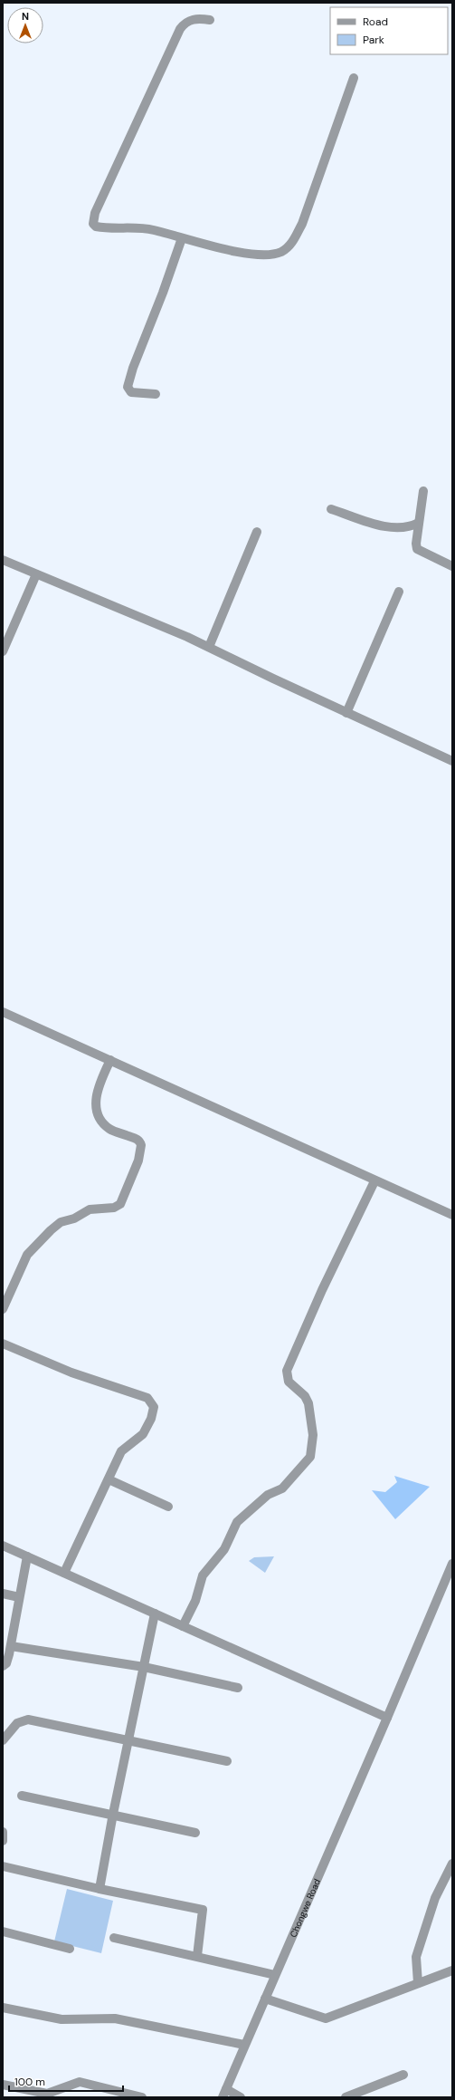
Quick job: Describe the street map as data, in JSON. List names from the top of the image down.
{
  "streets": {
    "street": ["Chongwe Road"]
  },
  "legend": ["Road", "Park"],
  "scale_bar": "100 m",
  "north": "top"
}
